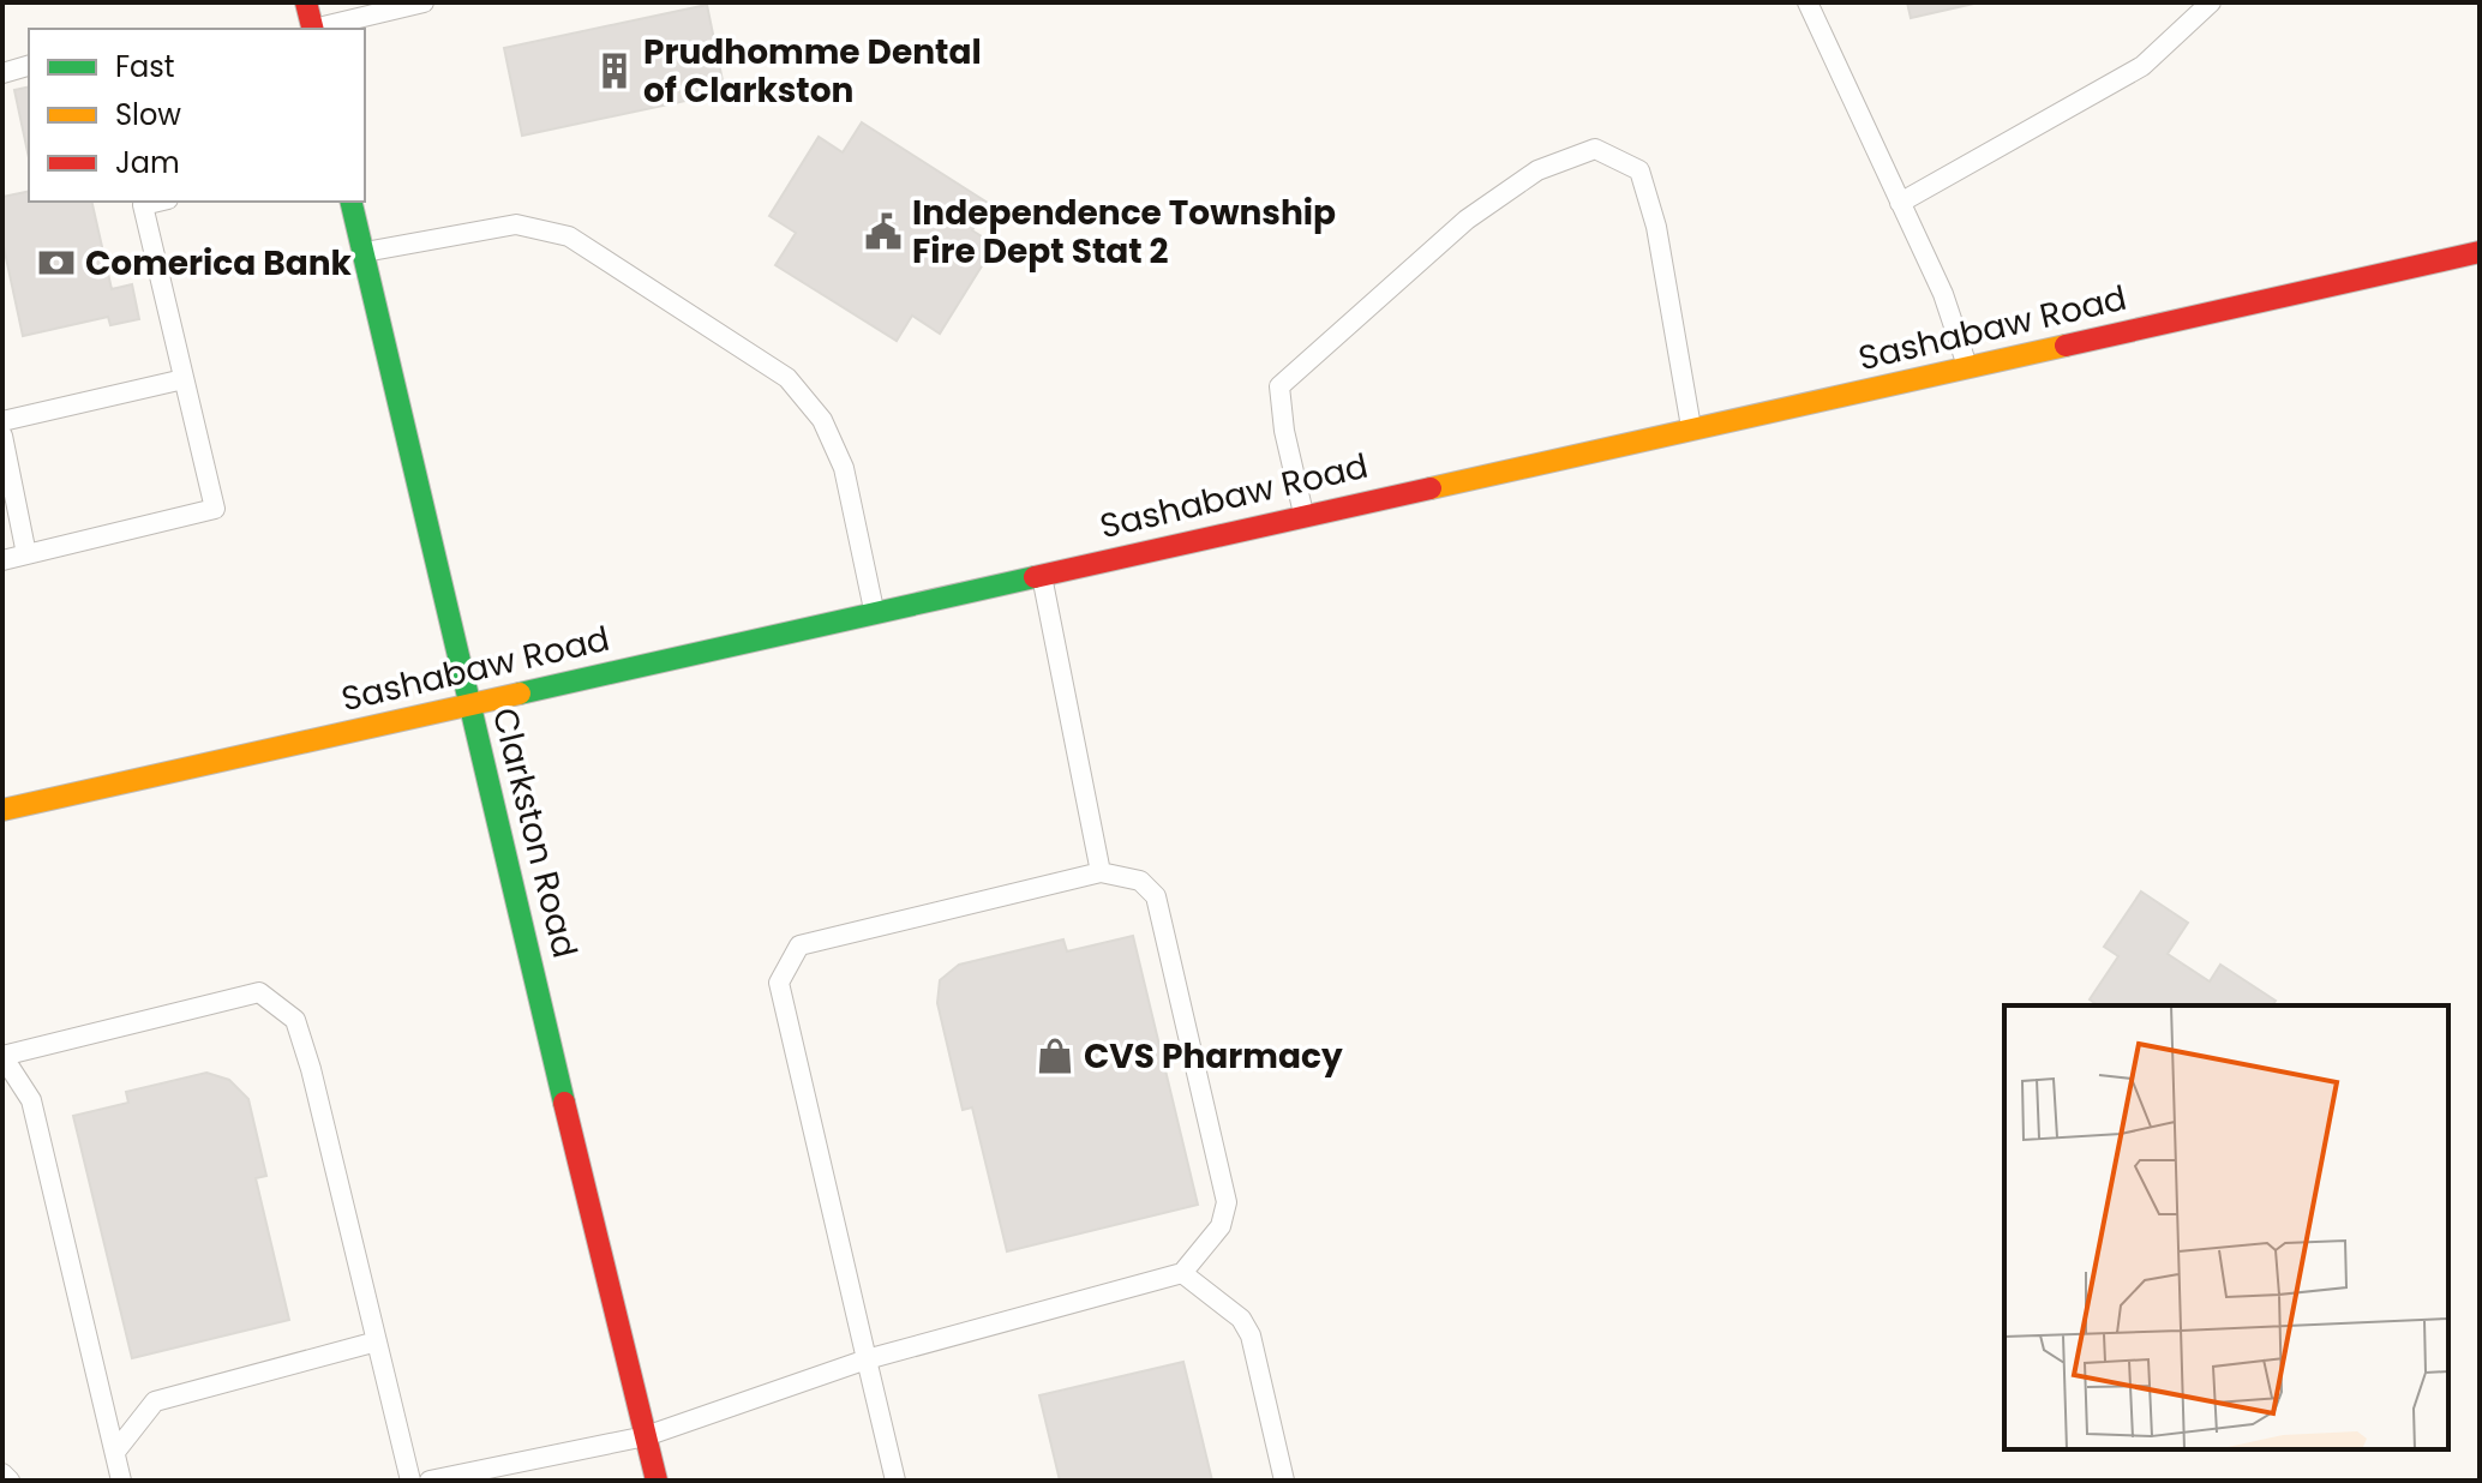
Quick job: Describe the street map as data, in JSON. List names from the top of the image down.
{
  "streets": {
    "main road": ["Sashabaw Road", "Clarkston Road"]
  },
  "crossings": [
    ["Sashabaw Road", "Clarkston Road"]
  ],
  "places": {
    "building": ["Prudhomme Dental of Clarkston"],
    "public building": ["Independence Township Fire Dept Stat 2"],
    "bank": ["Comerica Bank"],
    "shop": ["CVS Pharmacy"]
  },
  "legend": ["Fast", "Slow", "Jam"]
}
